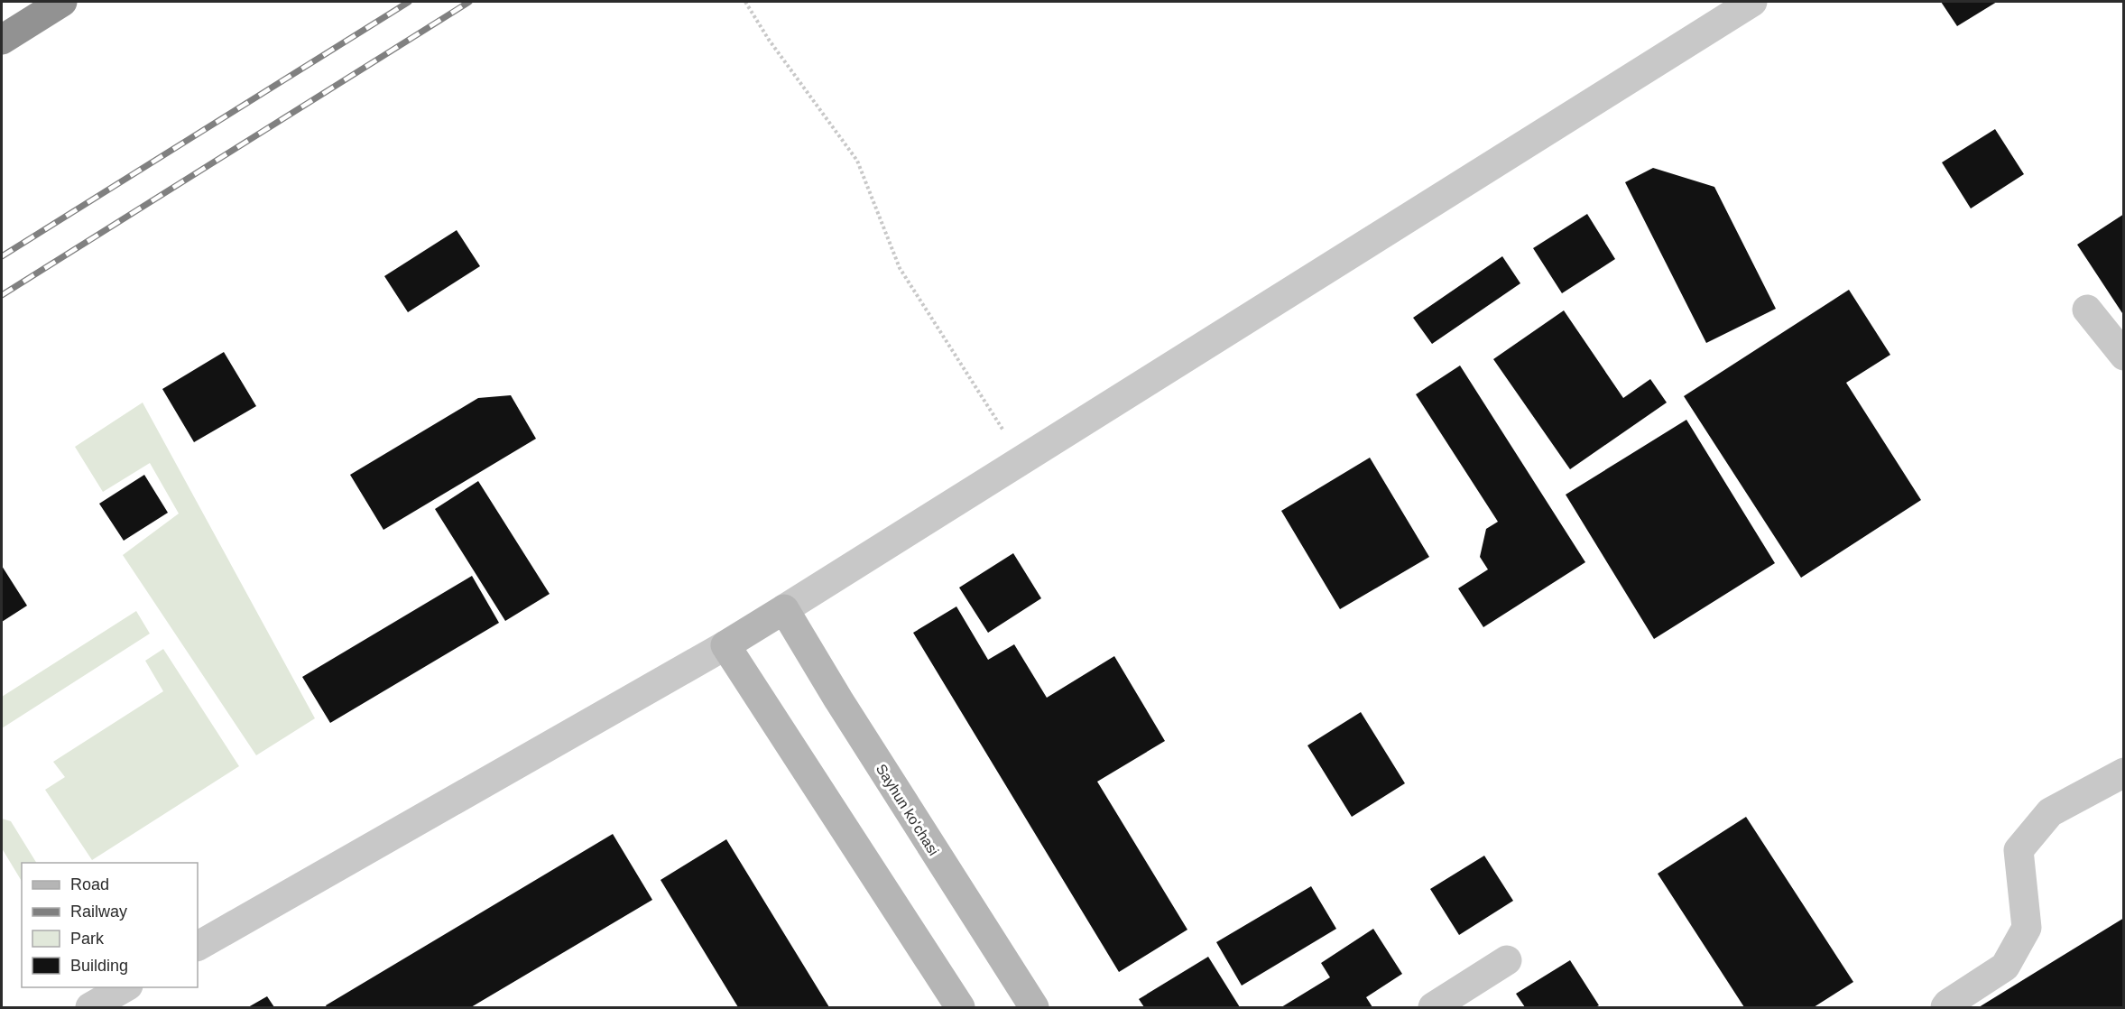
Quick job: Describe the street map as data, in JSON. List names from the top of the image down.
{
  "streets": {
    "street": ["Sayhun ko'chasi"]
  },
  "legend": [
    "Road",
    "Railway",
    "Park",
    "Building"
  ]
}
